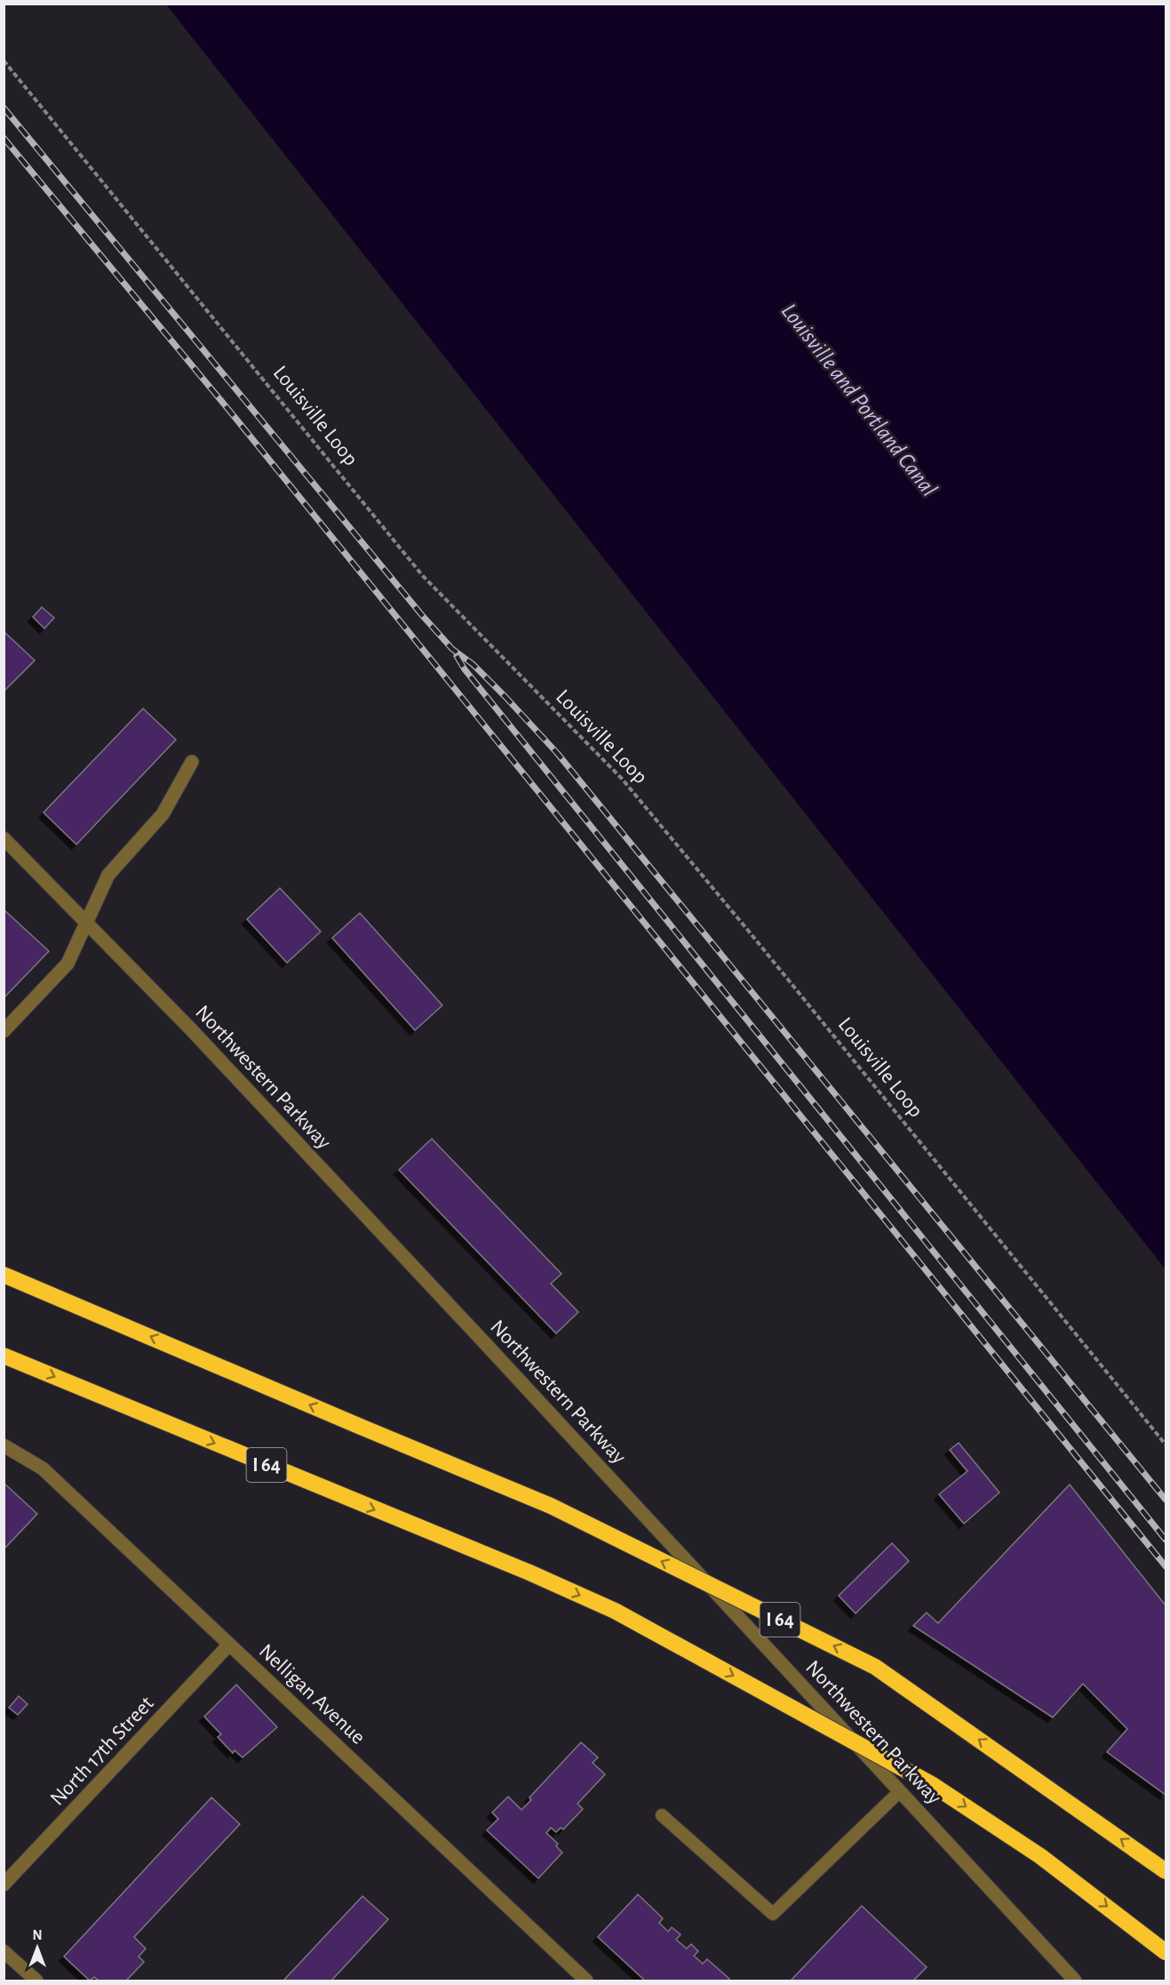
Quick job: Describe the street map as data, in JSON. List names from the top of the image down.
{
  "streets": {
    "highway": ["I 64"],
    "street": ["Northwestern Parkway", "Nelligan Avenue", "North 17th Street"],
    "path": ["Louisville Loop"]
  },
  "crossings": [
    ["Nelligan Avenue", "North 17th Street"]
  ],
  "water": ["Louisville and Portland Canal"],
  "north": "top"
}
